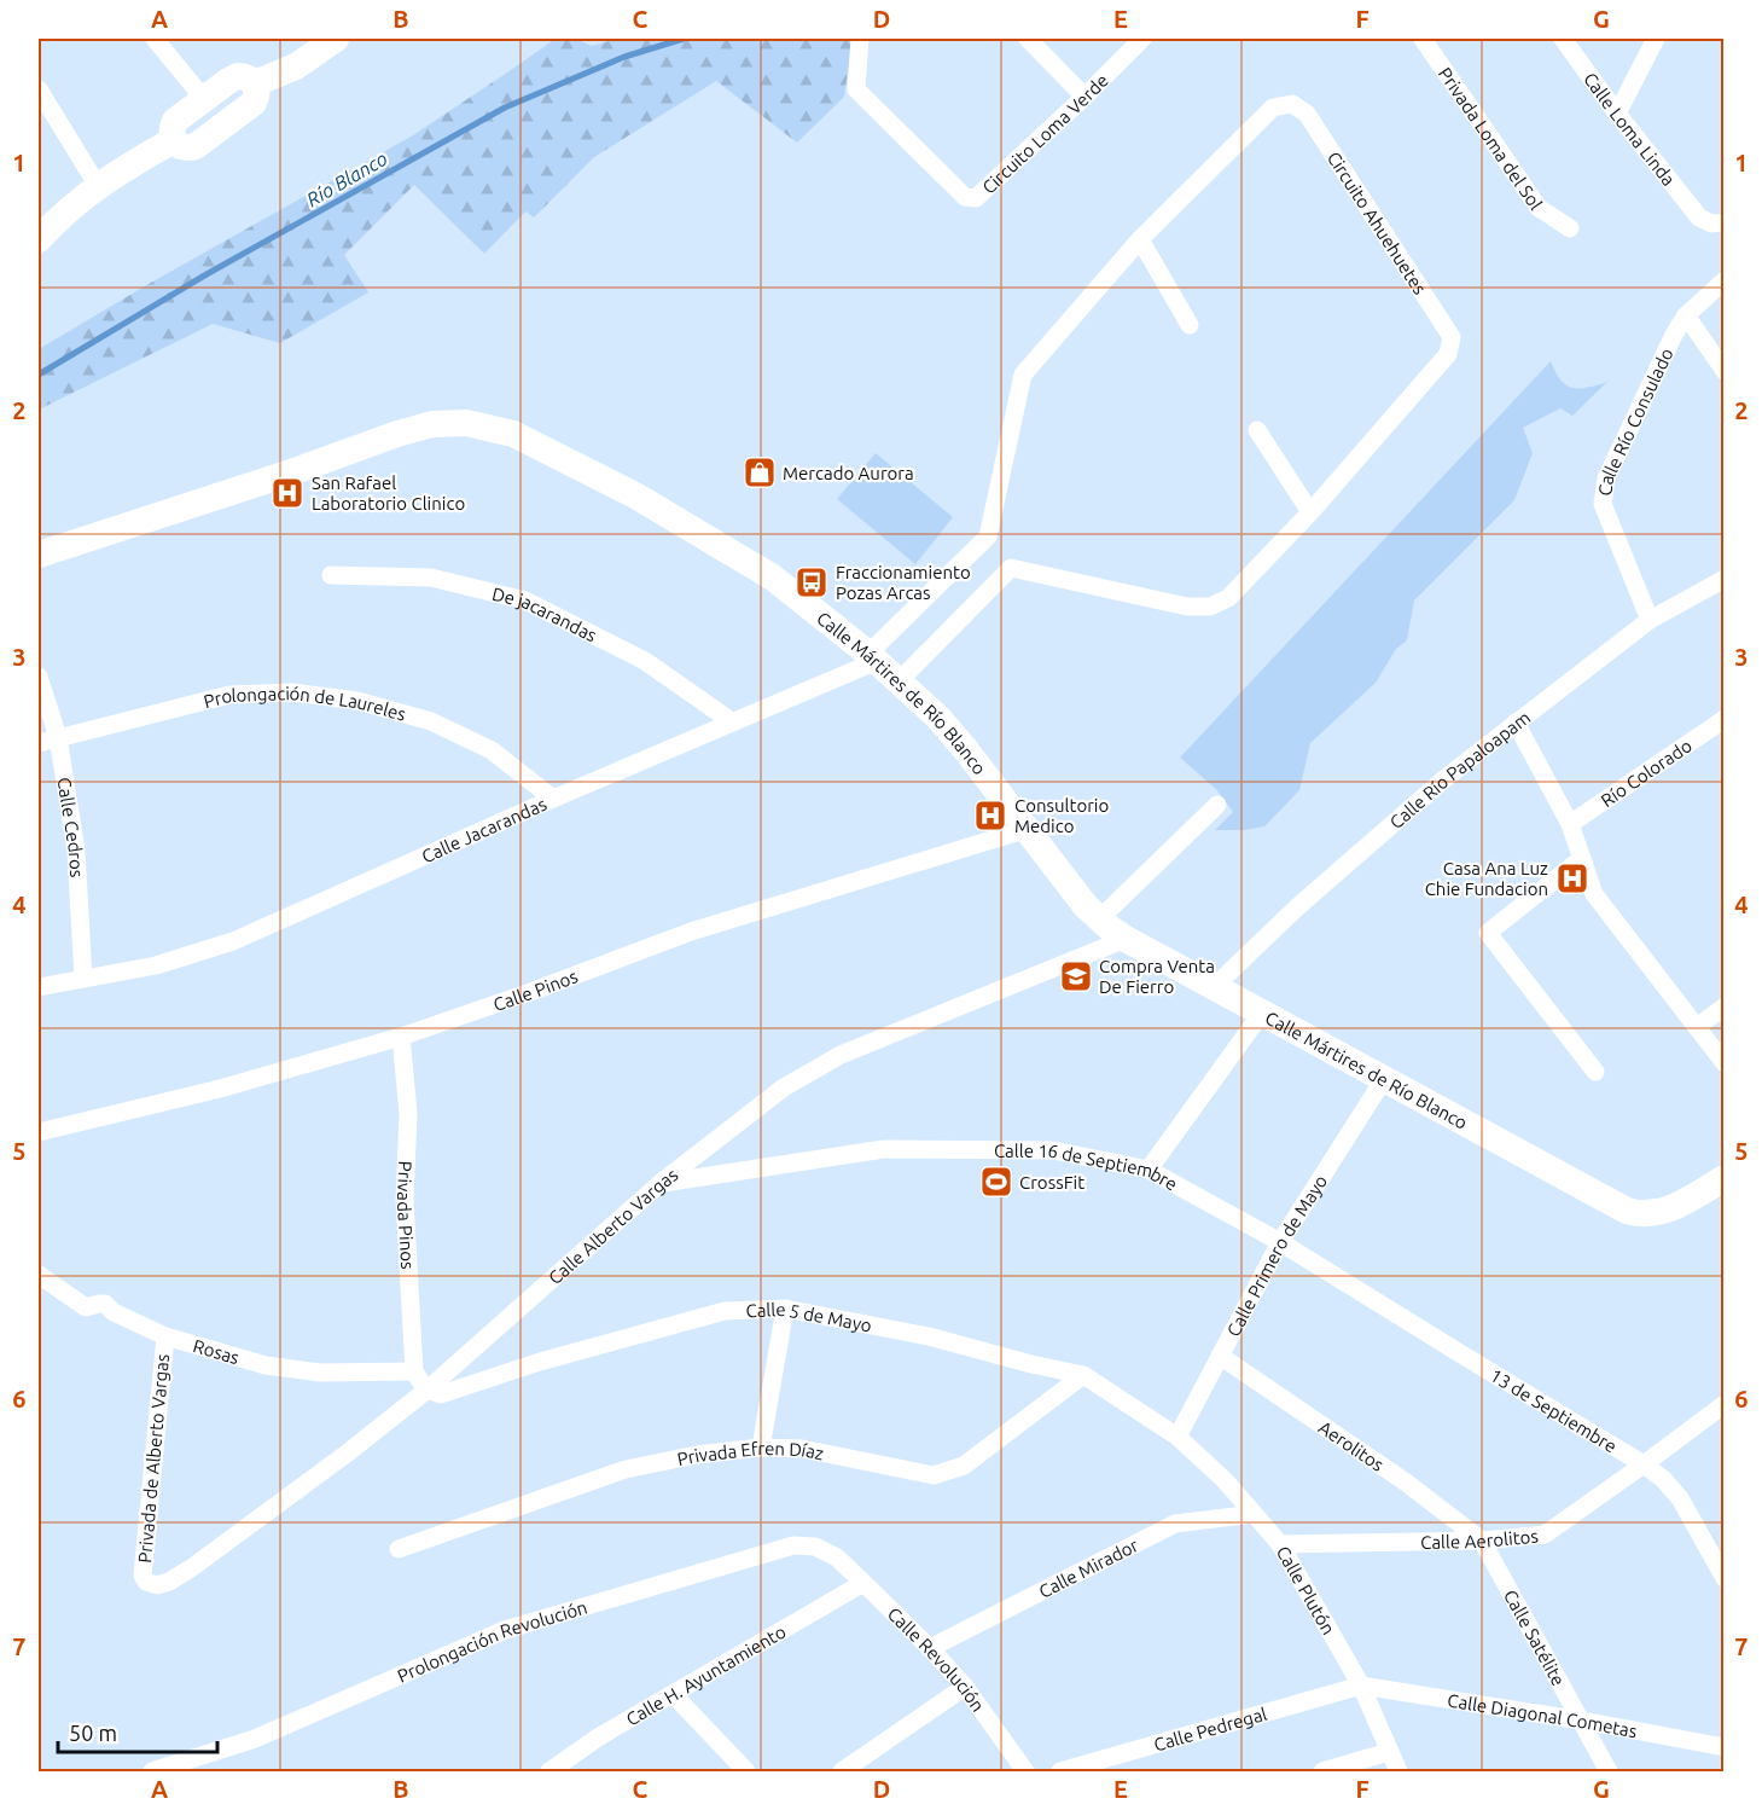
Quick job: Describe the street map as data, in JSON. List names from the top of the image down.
{
  "streets": {
    "main road": ["Calle Mártires de Río Blanco"],
    "street": [
      "Calle Loma Linda",
      "Circuito Loma Verde",
      "Privada Loma del Sol",
      "Circuito Ahuehuetes",
      "Calle Río Consulado",
      "De jacarandas",
      "Prolongación de Laureles",
      "Calle Río Papaloapam",
      "Río Colorado",
      "Calle Cedros",
      "Calle Jacarandas",
      "Calle Pinos",
      "Calle 16 de Septiembre",
      "Privada Pinos",
      "Calle Alberto Vargas",
      "Calle Primero de Mayo",
      "Calle 5 de Mayo",
      "Rosas",
      "13 de Septiembre",
      "Aerolitos",
      "Privada Efren Díaz",
      "Privada de Alberto Vargas",
      "Calle Aerolitos",
      "Calle Mirador",
      "Calle Plutón",
      "Calle Satélite",
      "Prolongación Revolución",
      "Calle Revolución",
      "Calle H. Ayuntamiento",
      "Calle Diagonal Cometas",
      "Calle Pedregal"
    ]
  },
  "crossings": [
    ["Circuito Ahuehuetes", "Calle Mártires de Río Blanco"],
    ["Circuito Ahuehuetes", "Calle Jacarandas"],
    ["Calle Río Consulado", "Calle Río Papaloapam"],
    ["De jacarandas", "Calle Jacarandas"],
    ["Calle Mártires de Río Blanco", "Calle Río Papaloapam"],
    ["Calle Mártires de Río Blanco", "Calle Jacarandas"],
    ["Calle Mártires de Río Blanco", "Calle Pinos"],
    ["Calle Mártires de Río Blanco", "Calle Alberto Vargas"],
    ["Calle Mártires de Río Blanco", "Calle Primero de Mayo"],
    ["Prolongación de Laureles", "Calle Cedros"],
    ["Prolongación de Laureles", "Calle Jacarandas"],
    ["Calle Cedros", "Calle Jacarandas"],
    ["Calle Pinos", "Privada Pinos"],
    ["Calle 16 de Septiembre", "Calle Alberto Vargas"],
    ["Calle 16 de Septiembre", "Calle Primero de Mayo"],
    ["Calle 16 de Septiembre", "13 de Septiembre"],
    ["Privada Pinos", "Rosas"],
    ["Calle Alberto Vargas", "Calle 5 de Mayo"],
    ["Calle Alberto Vargas", "Privada de Alberto Vargas"],
    ["Calle Primero de Mayo", "Calle 5 de Mayo"],
    ["Calle Primero de Mayo", "Aerolitos"],
    ["Calle Primero de Mayo", "Calle Plutón"],
    ["Calle 5 de Mayo", "Privada Efren Díaz"],
    ["Calle 5 de Mayo", "Calle Plutón"],
    ["Rosas", "Privada de Alberto Vargas"],
    ["13 de Septiembre", "Calle Aerolitos"],
    ["Aerolitos", "Calle Aerolitos"],
    ["Aerolitos", "Calle Satélite"],
    ["Calle Aerolitos", "Calle Plutón"],
    ["Calle Aerolitos", "Calle Satélite"],
    ["Calle Mirador", "Calle Plutón"],
    ["Calle Mirador", "Calle Revolución"],
    ["Calle Plutón", "Calle Diagonal Cometas"],
    ["Calle Plutón", "Calle Pedregal"],
    ["Calle Satélite", "Calle Diagonal Cometas"],
    ["Prolongación Revolución", "Calle Revolución"],
    ["Calle Revolución", "Calle H. Ayuntamiento"],
    ["Calle Diagonal Cometas", "Calle Pedregal"]
  ],
  "water": ["Río Blanco"],
  "places": {
    "shop": ["Mercado Aurora"],
    "hospital": ["San Rafael Laboratorio Clinico", "Consultorio Medico", "Casa Ana Luz Chie Fundacion"],
    "bus stop": ["Fraccionamiento Pozas Arcas"],
    "school or university": ["Compra Venta De Fierro"],
    "sports": ["CrossFit"]
  },
  "scale_bar": "50 m",
  "grid": {
    "columns": [
      "A",
      "B",
      "C",
      "D",
      "E",
      "F",
      "G"
    ],
    "rows": [
      "1",
      "2",
      "3",
      "4",
      "5",
      "6",
      "7"
    ]
  }
}
